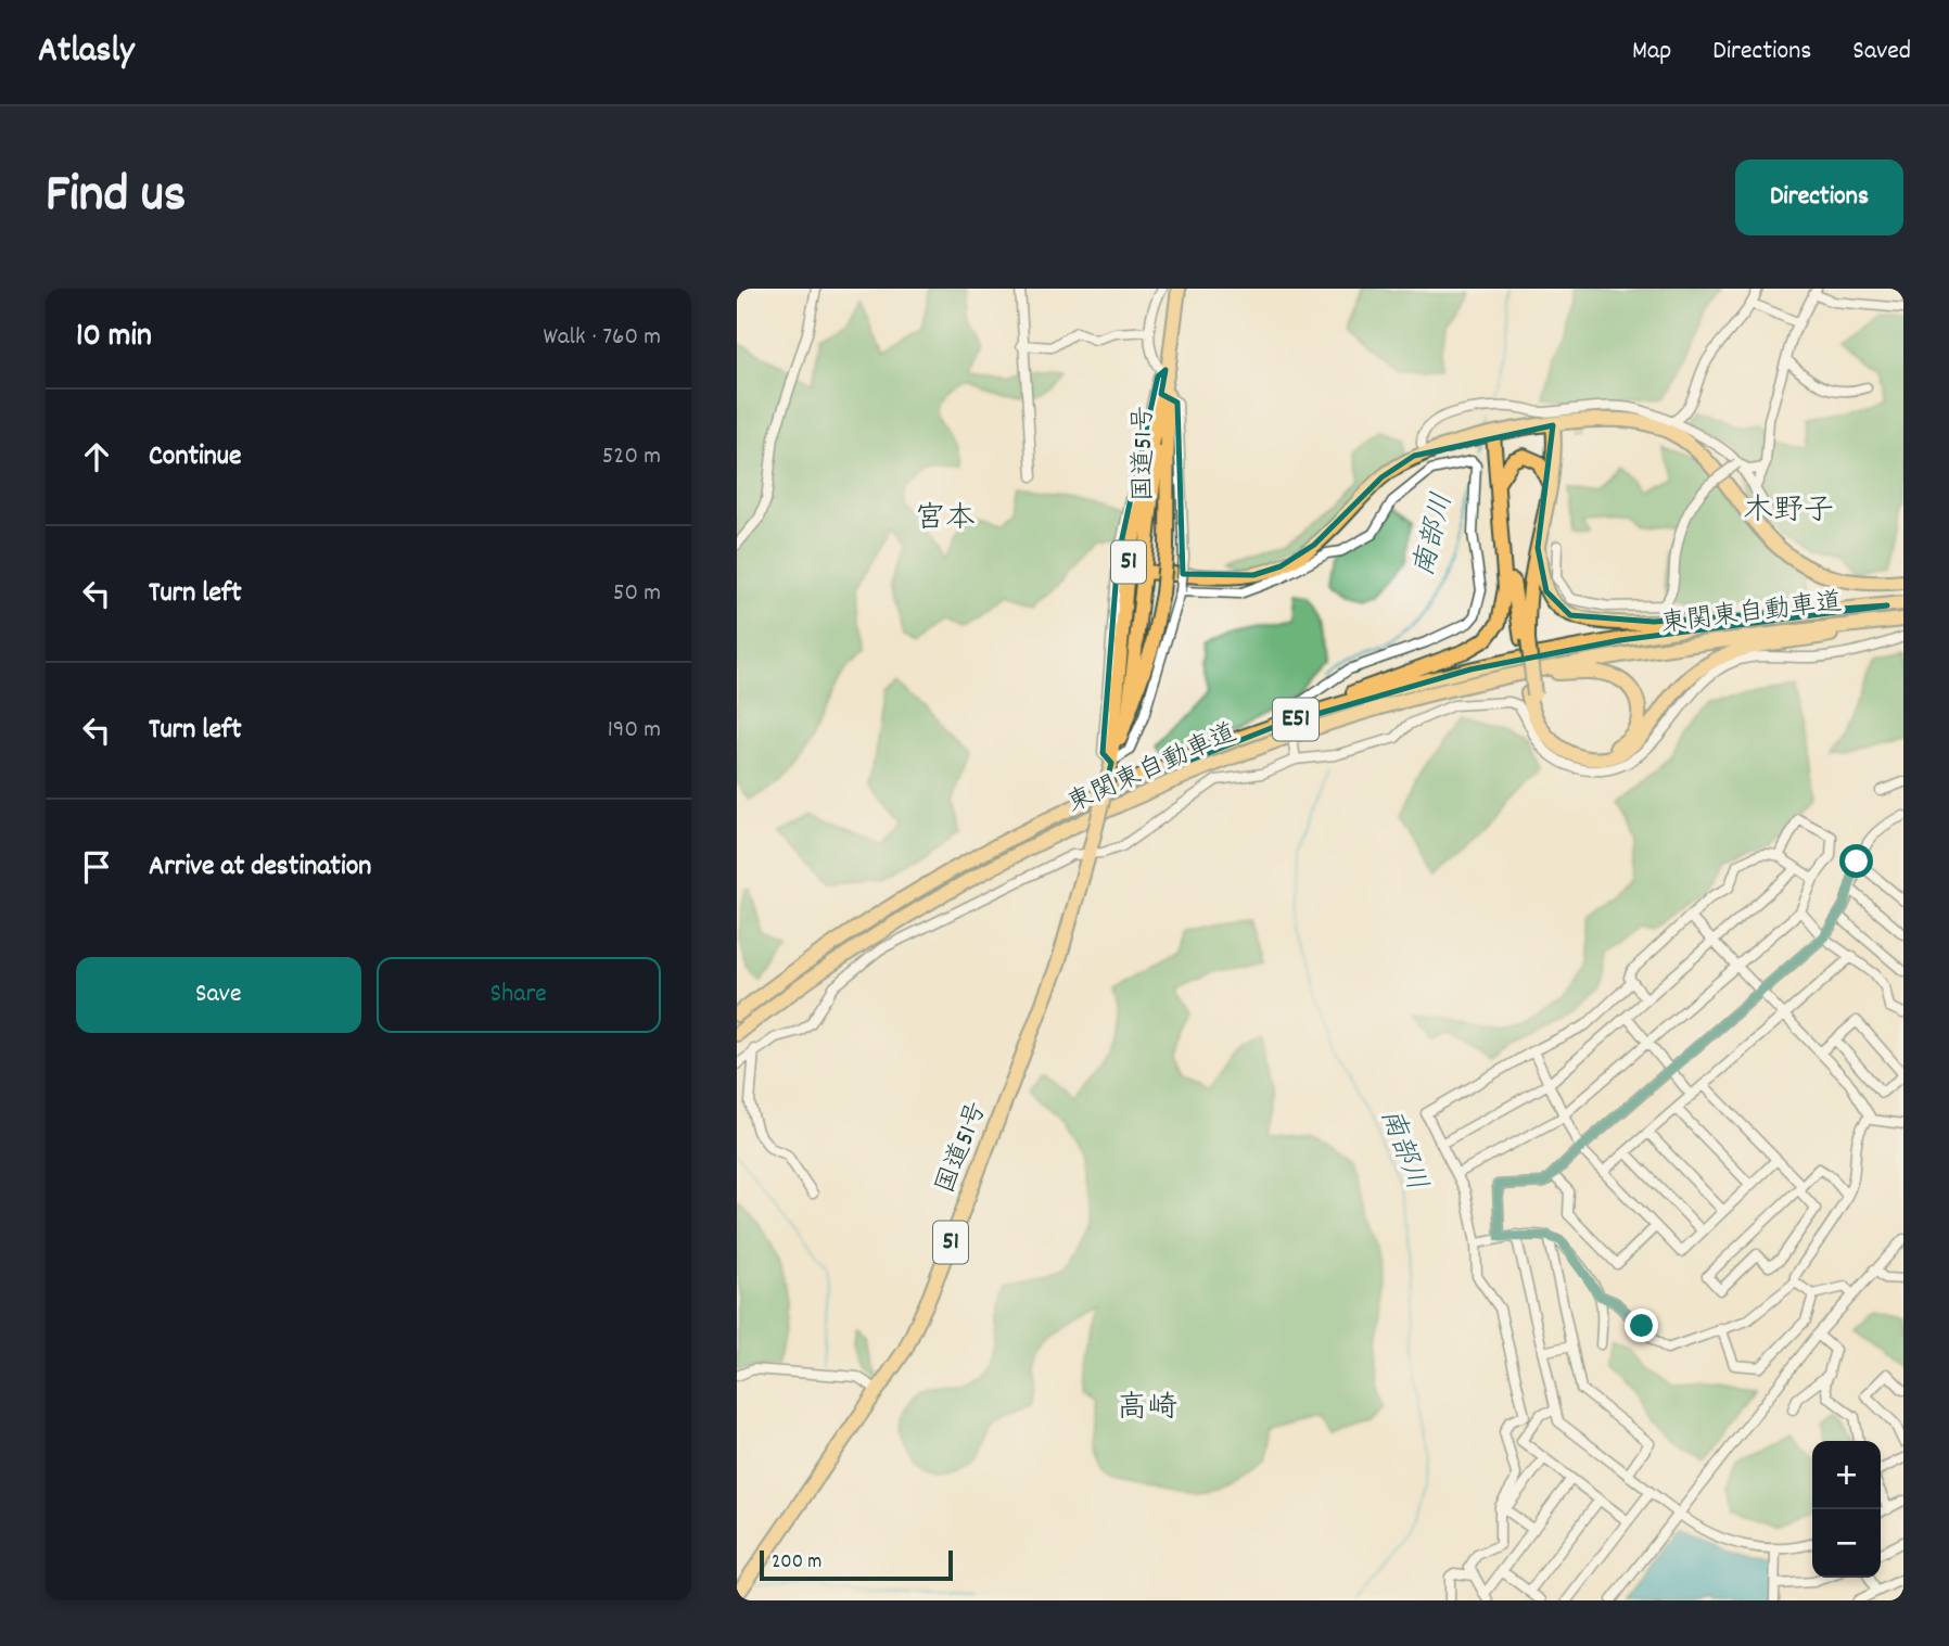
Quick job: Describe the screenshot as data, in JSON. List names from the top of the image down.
{
  "streets": {
    "highway": [
      "国道51号",
      "51",
      "東関東自動車道",
      "E51"
    ]
  },
  "districts": ["木野子", "宮本", "高崎"],
  "water": ["南部川"],
  "scale_bar": "200 m",
  "page": {
    "header": "Atlasly",
    "nav": ["Map", "Directions", "Saved"],
    "title": "Find us",
    "buttons": [
      "Directions",
      ["Save", "Share"]
    ],
    "heading": ["10 min", "Walk · 760 m"],
    "list": [
      ["Continue", "520 m"],
      ["Turn left", "50 m"],
      ["Turn left", "190 m"],
      "Arrive at destination"
    ],
    "map_buttons": ["+", "−"],
    "scale": "200 m"
  }
}
